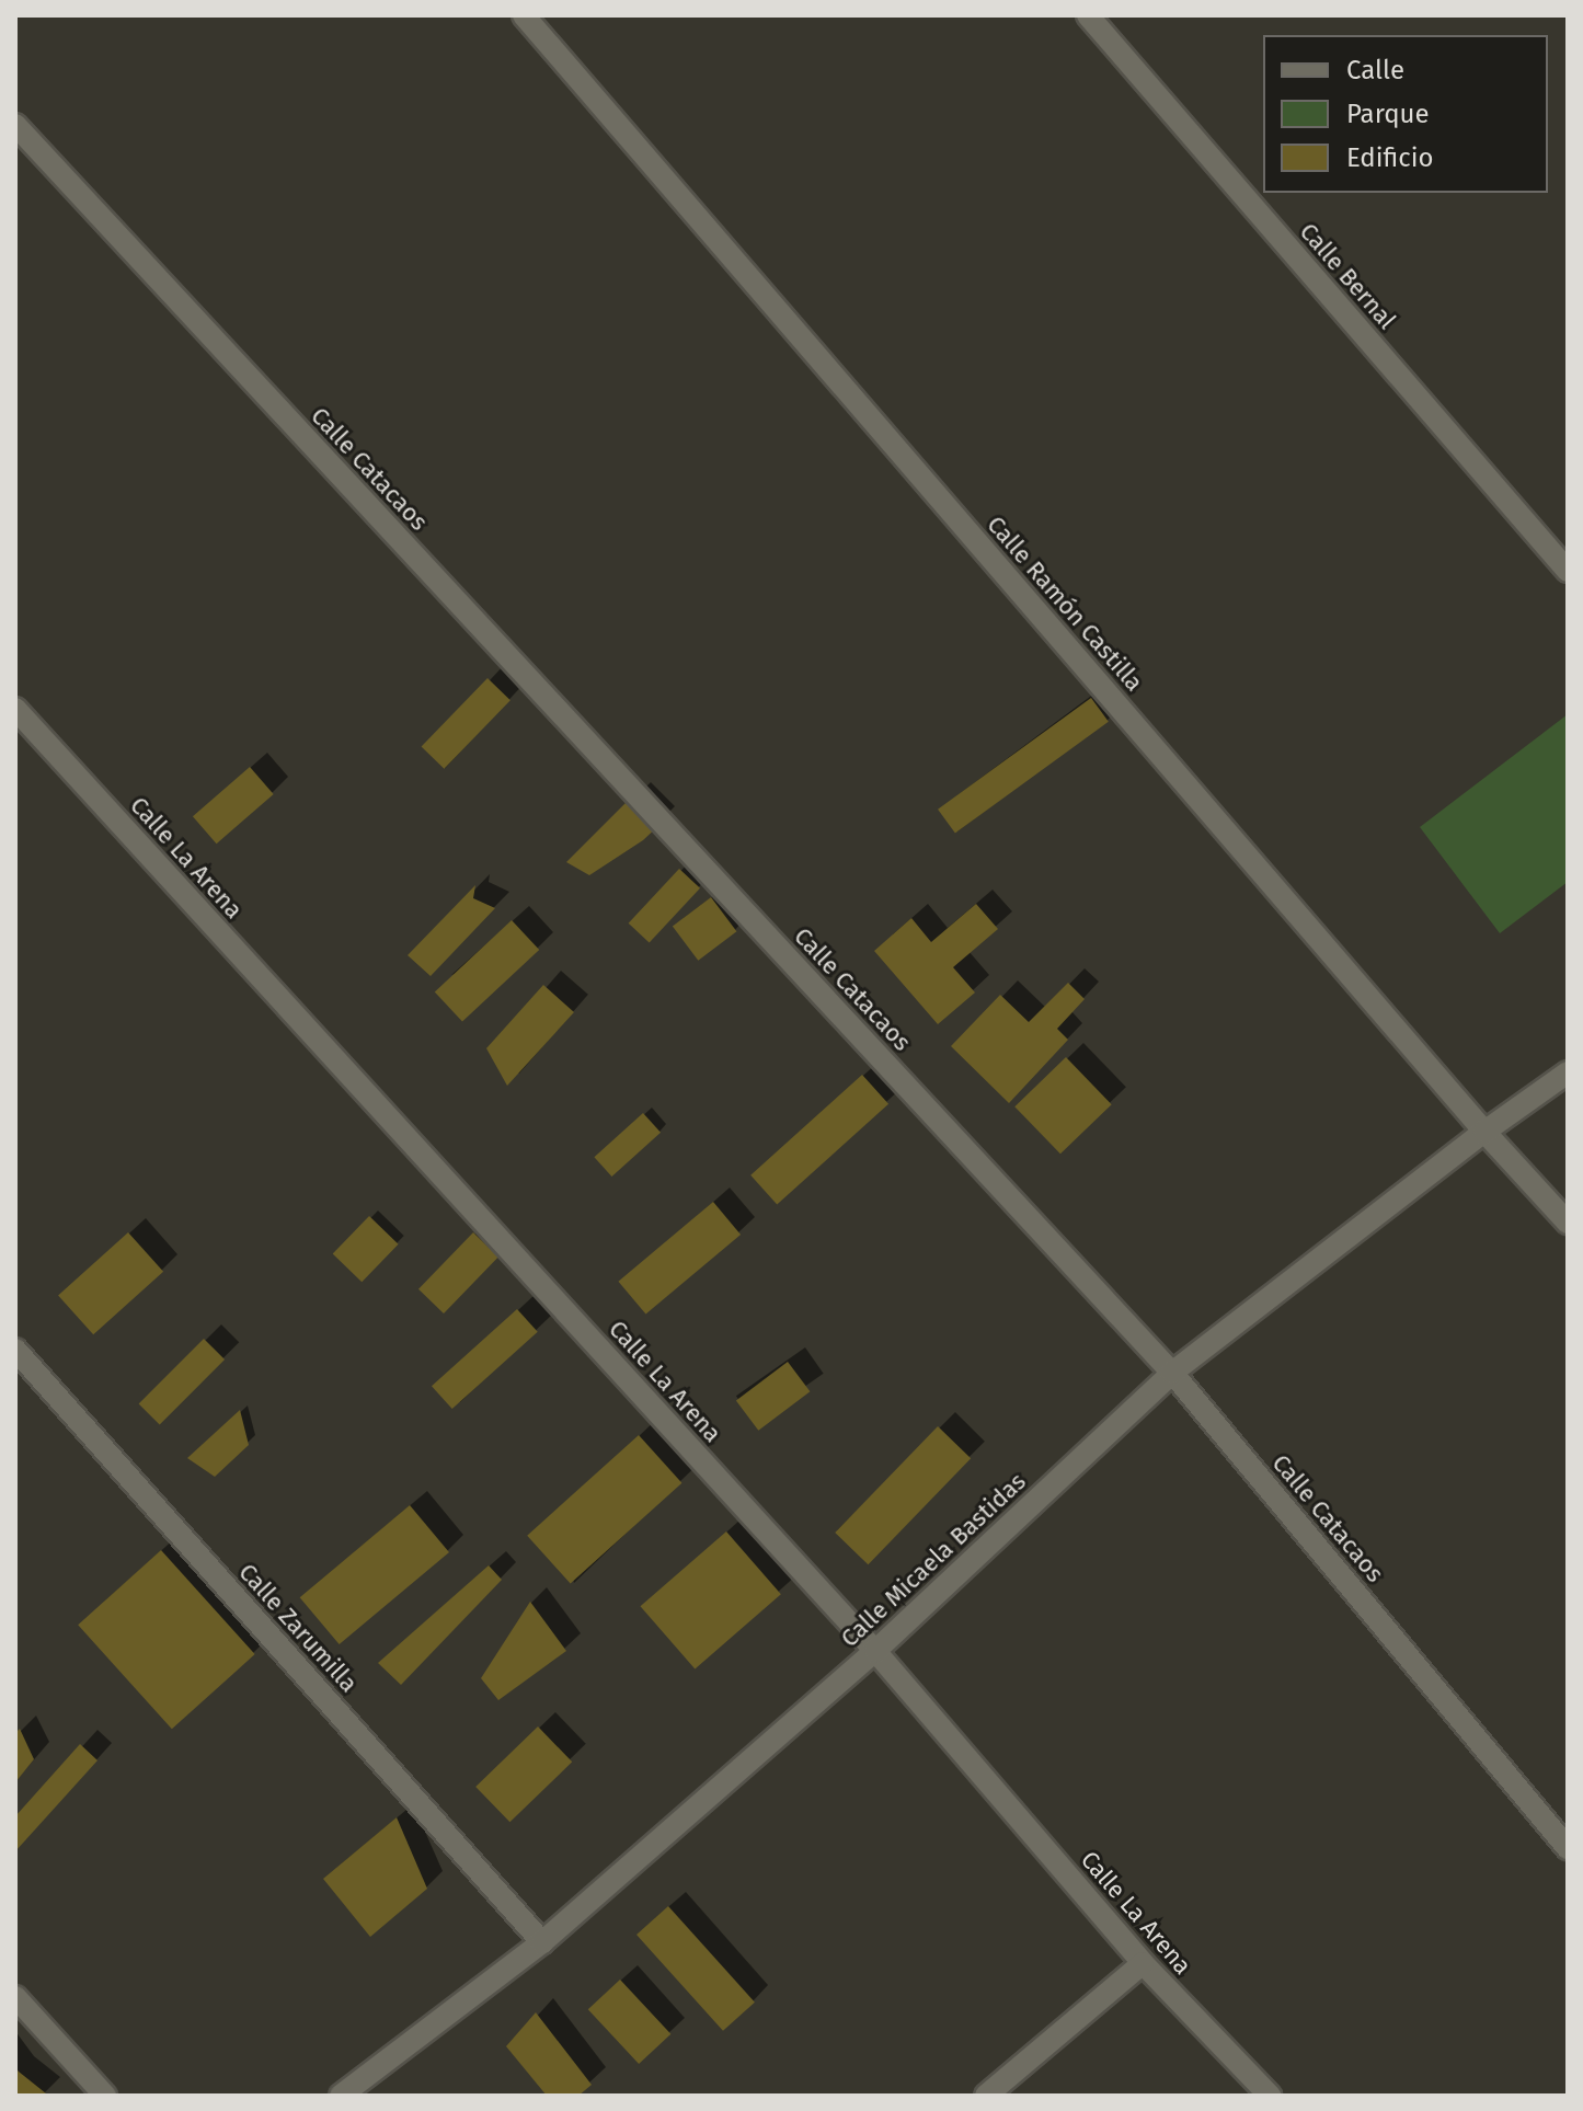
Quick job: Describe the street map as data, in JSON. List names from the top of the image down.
{
  "streets": {
    "street": [
      "Calle Bernal",
      "Calle Catacaos",
      "Calle Ramón Castilla",
      "Calle La Arena",
      "Calle Micaela Bastidas",
      "Calle Zarumilla"
    ]
  },
  "crossings": [
    ["Calle Catacaos", "Calle Micaela Bastidas"],
    ["Calle Ramón Castilla", "Calle Micaela Bastidas"],
    ["Calle La Arena", "Calle Micaela Bastidas"],
    ["Calle Micaela Bastidas", "Calle Zarumilla"]
  ],
  "legend": ["Calle", "Parque", "Edificio"]
}
